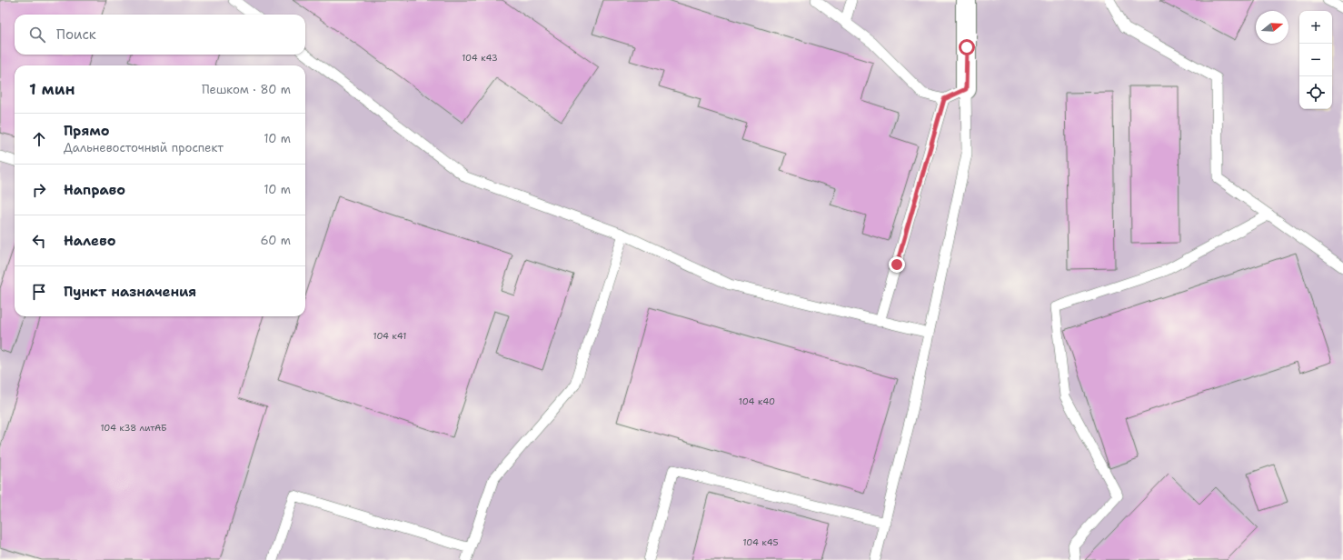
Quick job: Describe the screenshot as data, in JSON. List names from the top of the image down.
{
  "house_numbers": [
    "104 к43",
    "104 к41",
    "104 к40",
    "104 к38 литАБ",
    "104 к45"
  ],
  "north": "right",
  "page": {
    "map_buttons": ["+", "−"],
    "search": "Поиск",
    "heading": ["1 мин", "Пешком · 80 m"],
    "list": [
      ["Прямо", "Дальневосточный проспект", "10 m"],
      ["Направо", "10 m"],
      ["Налево", "60 m"],
      "Пункт назначения"
    ]
  }
}
